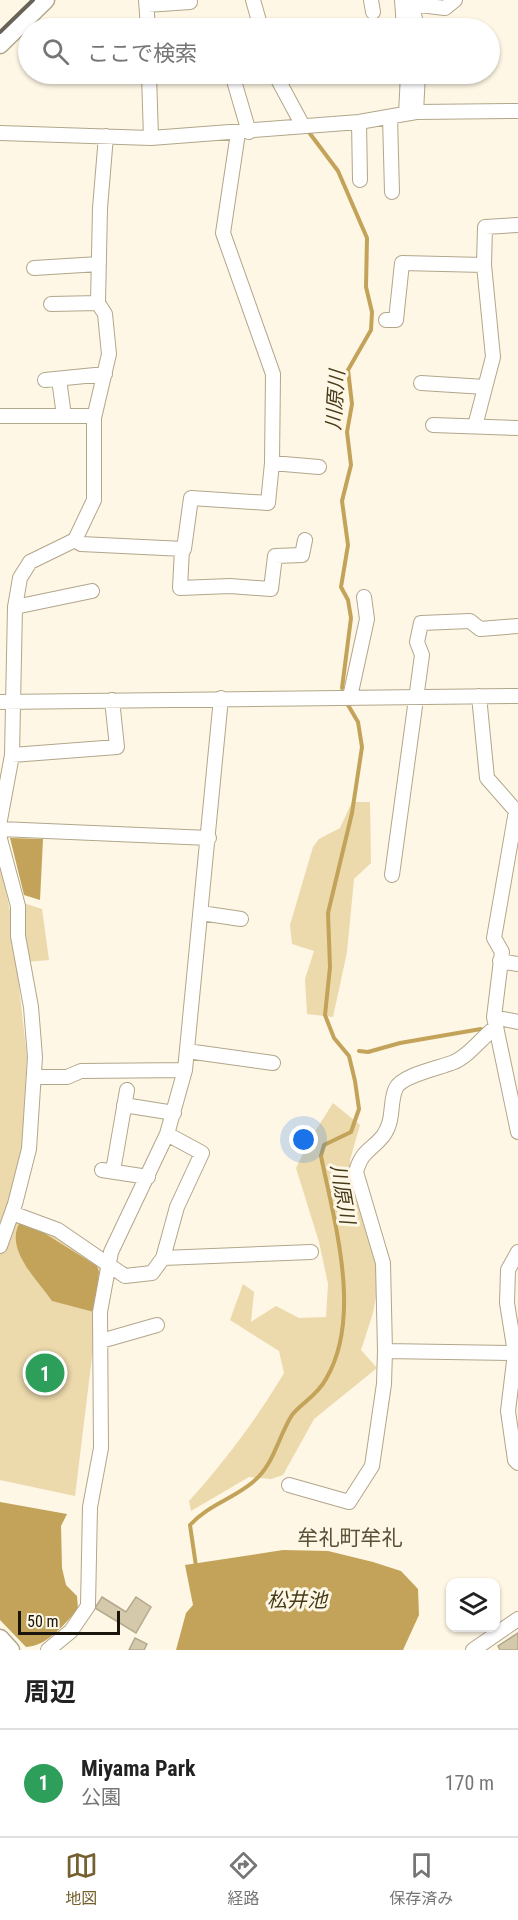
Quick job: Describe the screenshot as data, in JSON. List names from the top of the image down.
{
  "districts": ["牟礼町牟礼"],
  "water": ["川原川", "松井池"],
  "scale_bar": "50 m",
  "page": {
    "search": "ここで検索",
    "pins": "1",
    "scale": "50 m",
    "heading": "周辺",
    "list": [
      {
        "mark": "1",
        "name": "Miyama Park",
        "note": "公園",
        "value": "170 m"
      }
    ],
    "nav": ["地図", "経路", "保存済み"]
  }
}
